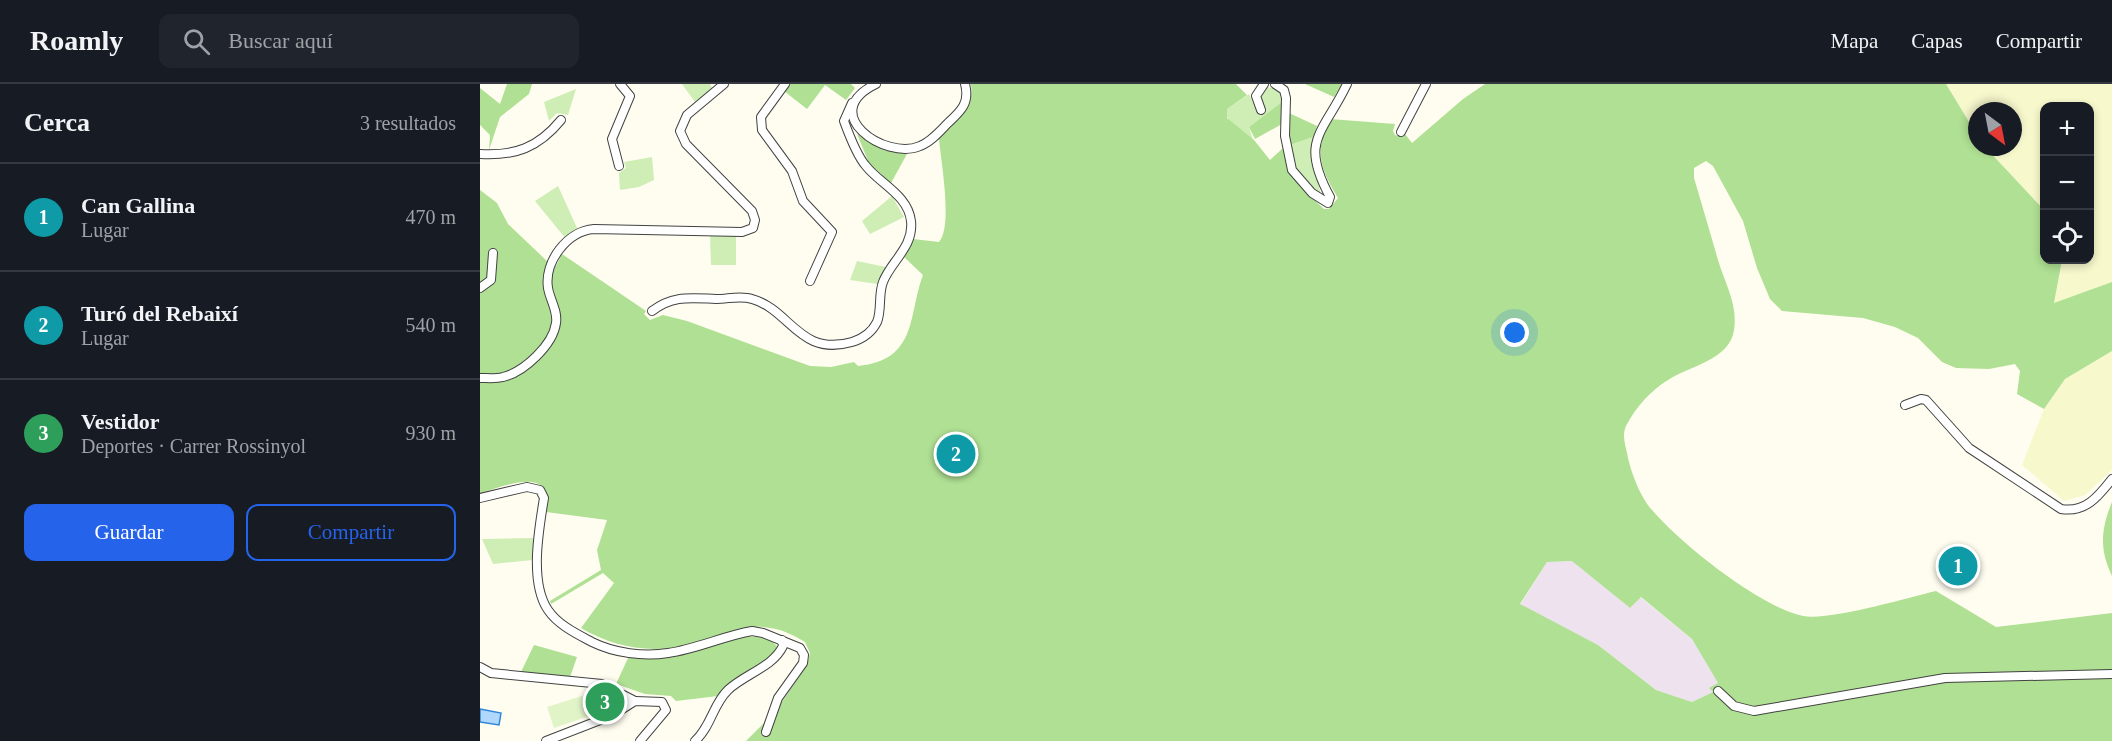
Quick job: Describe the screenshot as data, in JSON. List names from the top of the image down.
{
  "north": "bottom right",
  "page": {
    "header": "Roamly",
    "search": "Buscar aquí",
    "nav": ["Mapa", "Capas", "Compartir"],
    "heading": ["Cerca", "3 resultados"],
    "map_buttons": ["+", "−"],
    "list": [
      {
        "mark": "1",
        "name": "Can Gallina",
        "note": "Lugar",
        "value": "470 m"
      },
      {
        "mark": "2",
        "name": "Turó del Rebaixí",
        "note": "Lugar",
        "value": "540 m"
      },
      {
        "mark": "3",
        "name": "Vestidor",
        "note": "Deportes · Carrer Rossinyol",
        "value": "930 m"
      }
    ],
    "pins": ["2", "1", "3"],
    "buttons": ["Guardar", "Compartir"]
  }
}
